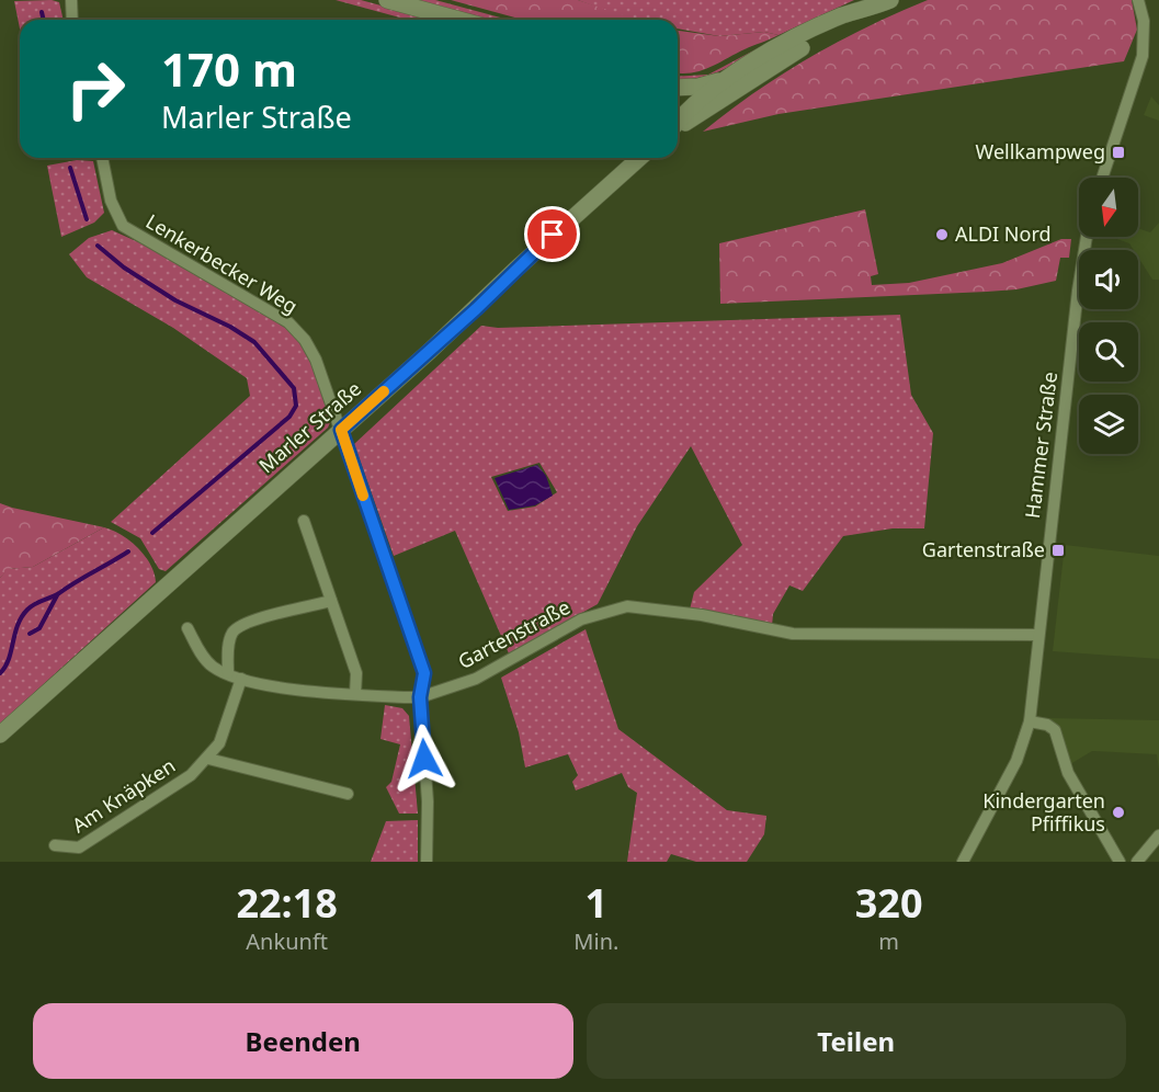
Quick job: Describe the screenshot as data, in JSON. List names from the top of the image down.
{
  "streets": {
    "main road": ["Marler Straße"],
    "street": [
      "Lenkerbecker Weg",
      "Hammer Straße",
      "Gartenstraße",
      "Am Knäpken"
    ]
  },
  "crossings": [
    ["Lenkerbecker Weg", "Marler Straße"],
    ["Lenkerbecker Weg", "Gartenstraße"],
    ["Hammer Straße", "Gartenstraße"],
    ["Gartenstraße", "Am Knäpken"]
  ],
  "places": {
    "transit": ["Wellkampweg", "Gartenstraße"],
    "other": ["ALDI Nord", "Kindergarten Pfiffikus"]
  },
  "north": "bottom",
  "page": {
    "turn": ["170 m", "Marler Straße"],
    "eta": [
      "22:18",
      "Ankunft",
      "1",
      "Min.",
      "320",
      "m"
    ],
    "buttons": ["Beenden", "Teilen"]
  }
}
